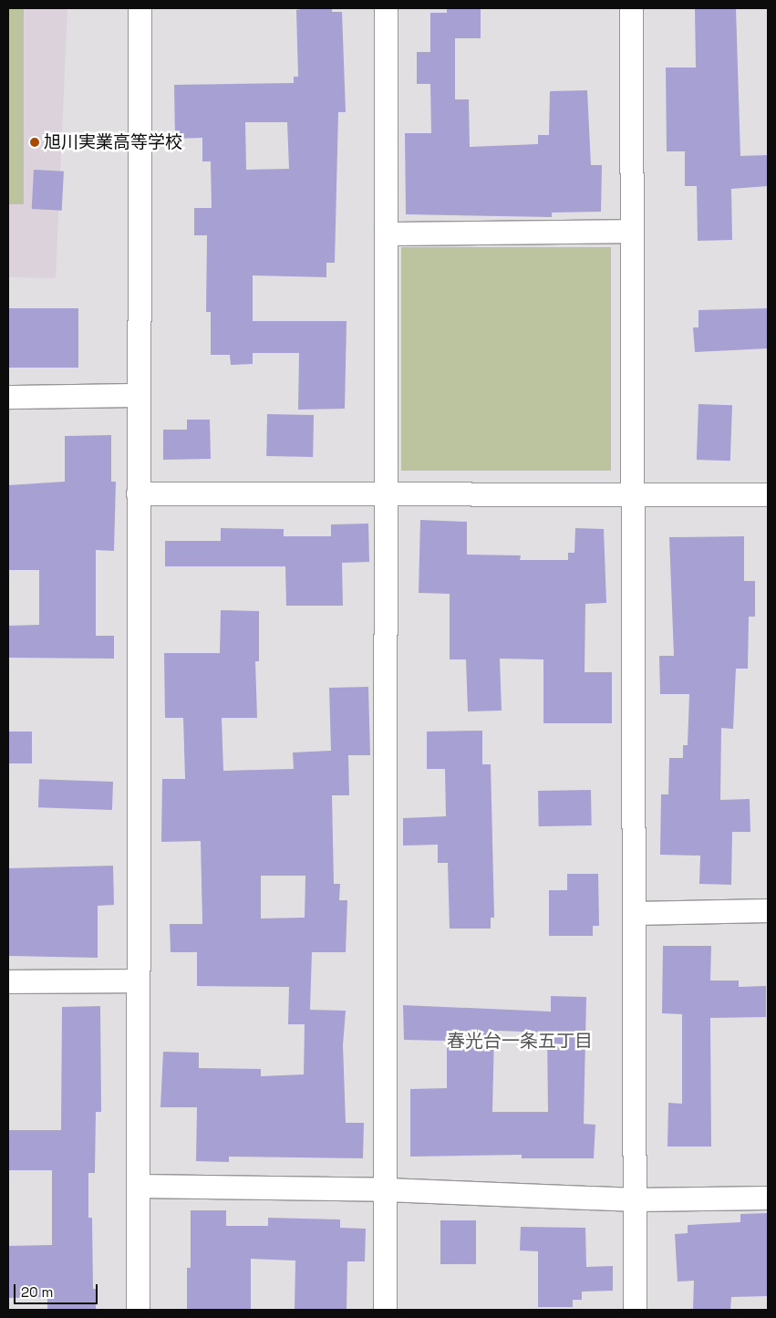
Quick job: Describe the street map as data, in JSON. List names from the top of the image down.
{
  "districts": ["春光台一条五丁目"],
  "places": ["旭川実業高等学校"],
  "scale_bar": "20 m"
}
